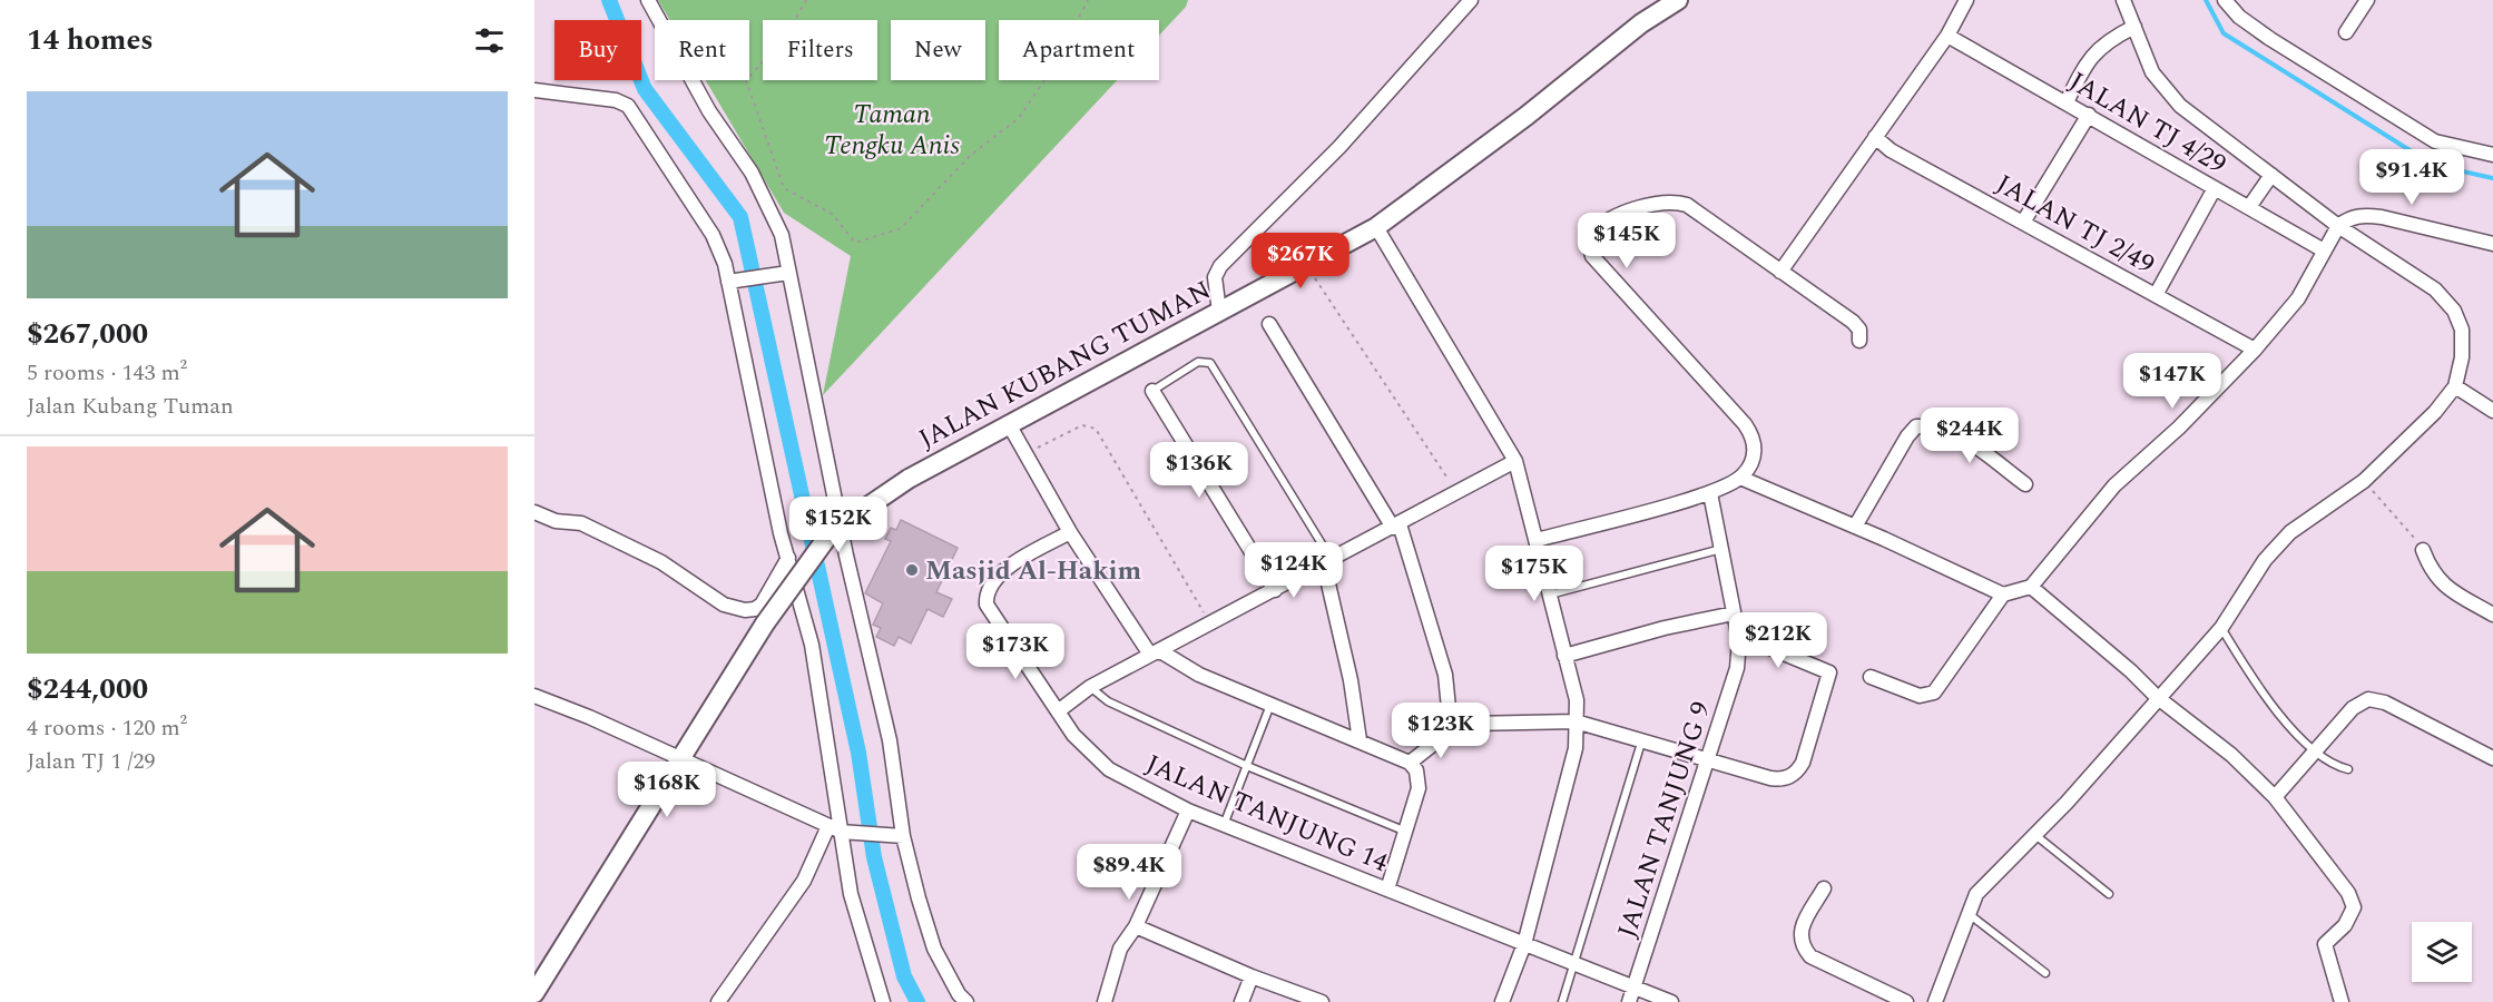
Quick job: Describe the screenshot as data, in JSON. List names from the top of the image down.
{
  "streets": {
    "main road": ["JALAN KUBANG TUMAN"],
    "street": [
      "JALAN TJ 4/29",
      "JALAN TJ 2/49",
      "JALAN TANJUNG 14",
      "JALAN TANJUNG 9"
    ]
  },
  "crossings": [
    ["JALAN TANJUNG 14", "JALAN TANJUNG 9"]
  ],
  "parks": ["Taman Tengku Anis"],
  "places": ["Masjid Al-Hakim"],
  "page": {
    "heading": "14 homes",
    "chip": [
      "Buy",
      "Rent",
      "Filters",
      "New",
      "Apartment"
    ],
    "list": [
      {
        "name": "$267,000",
        "note": "5 rooms · 143 m² · Jalan Kubang Tuman"
      },
      {
        "name": "$244,000",
        "note": "4 rooms · 120 m² · Jalan TJ 1 /29"
      }
    ],
    "price": [
      "$91.4K",
      "$145K",
      "$267K",
      "$147K",
      "$244K",
      "$136K",
      "$152K",
      "$124K",
      "$175K",
      "$212K",
      "$173K",
      "$123K",
      "$168K",
      "$89.4K"
    ]
  }
}
